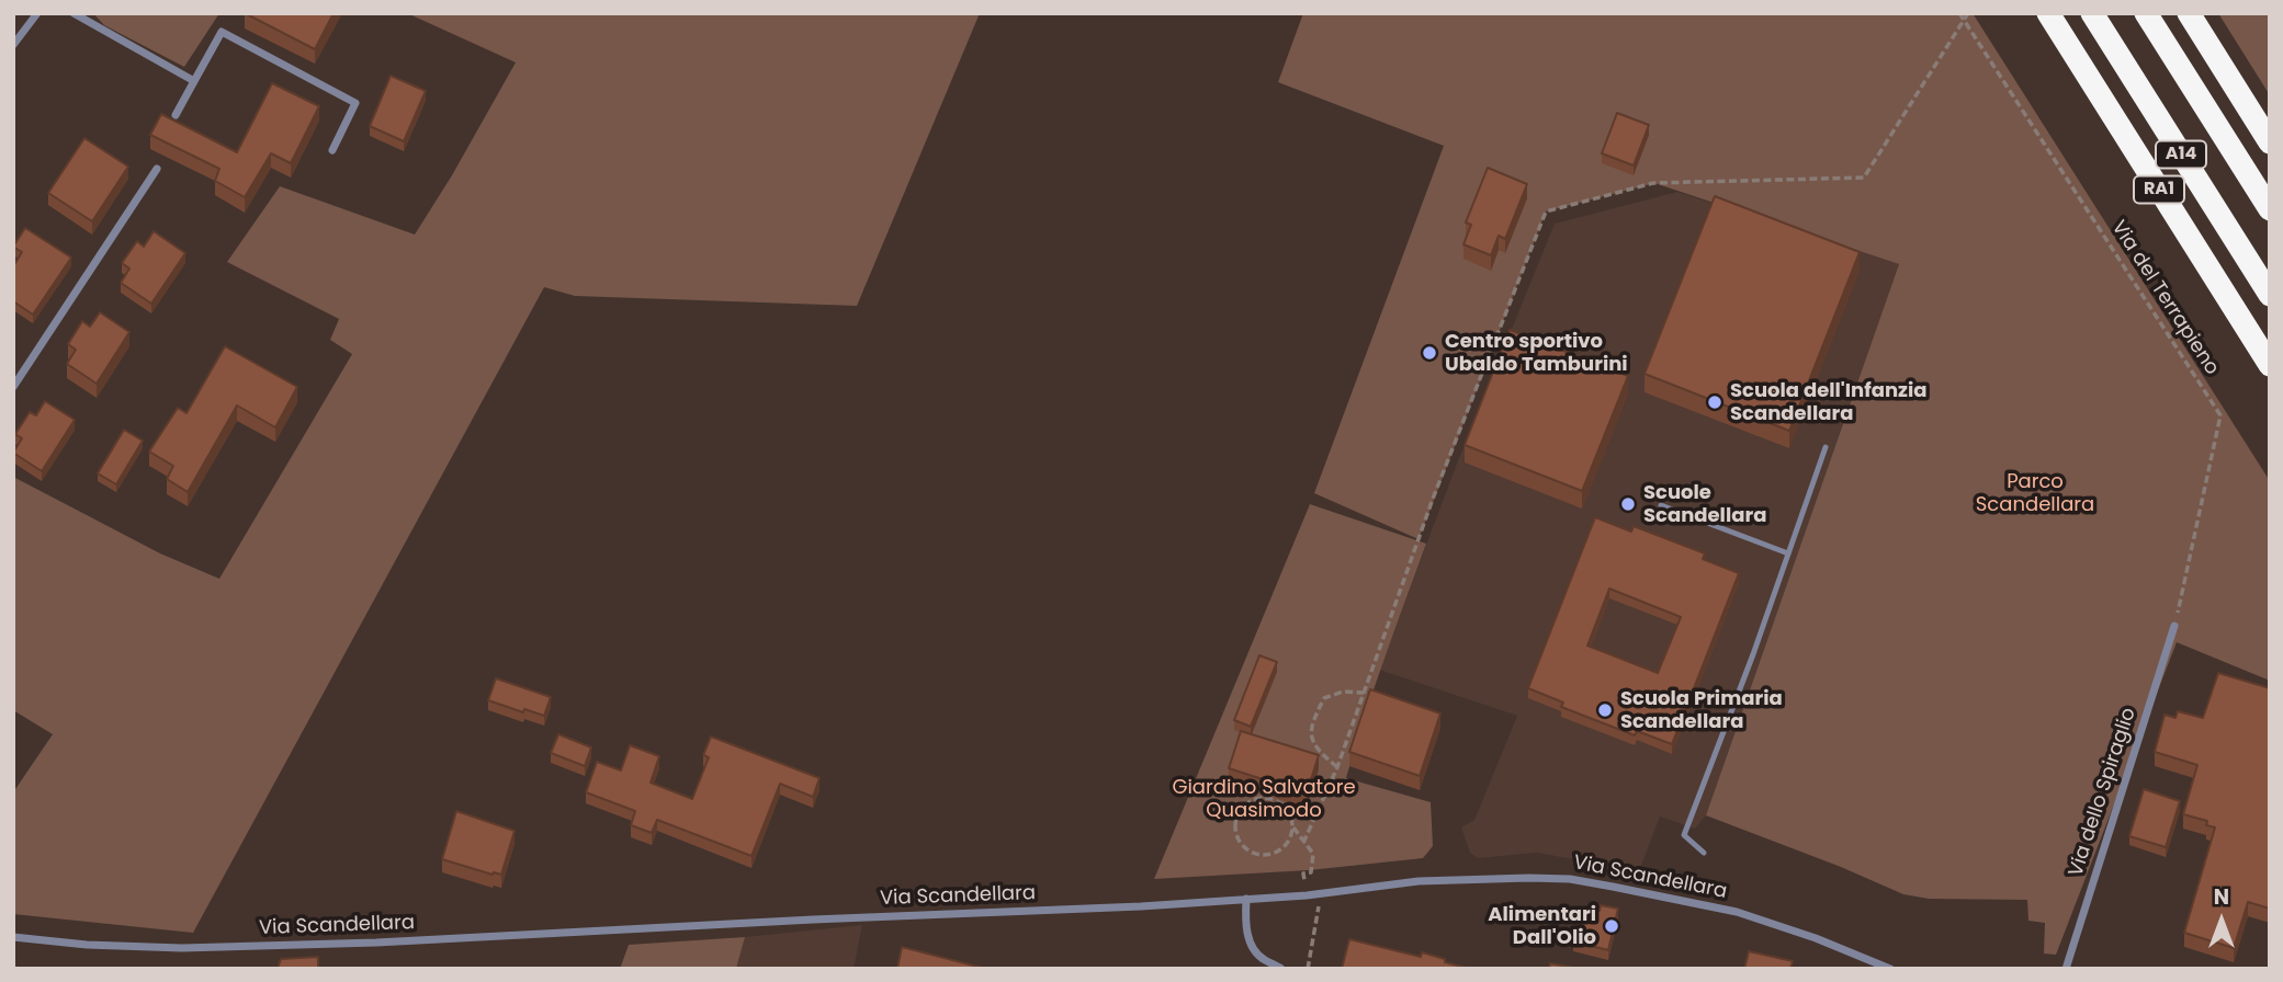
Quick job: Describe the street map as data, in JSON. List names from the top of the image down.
{
  "streets": {
    "highway": ["A14", "RA1"],
    "street": ["Via dello Spiraglio", "Via Scandellara"],
    "path": ["Via del Terrapieno"]
  },
  "crossings": [
    ["Via del Terrapieno", "Via dello Spiraglio"]
  ],
  "parks": ["Parco Scandellara", "Giardino Salvatore Quasimodo"],
  "places": [
    "Centro sportivo Ubaldo Tamburini",
    "Scuola dell'Infanzia Scandellara",
    "Scuole Scandellara",
    "Scuola Primaria Scandellara",
    "Alimentari Dall'Olio"
  ],
  "north": "top"
}
